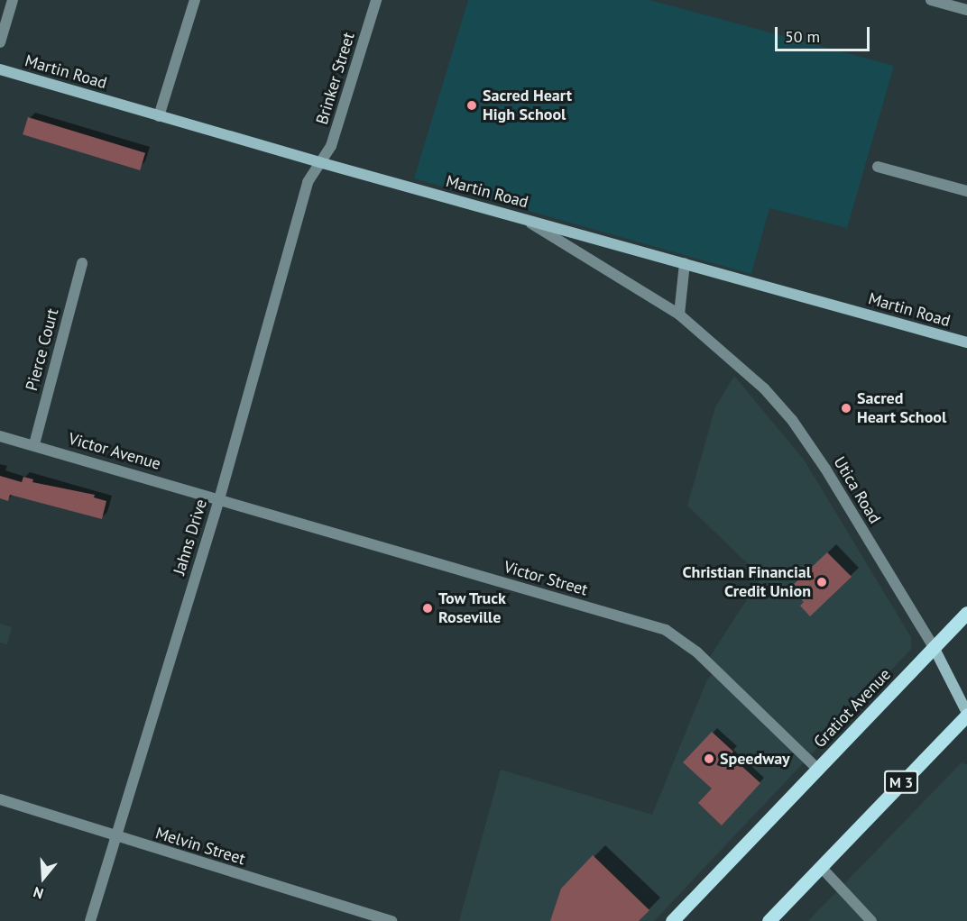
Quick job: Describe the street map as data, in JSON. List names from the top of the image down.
{
  "streets": {
    "main road": ["Gratiot Avenue", "M 3"],
    "street": [
      "Martin Road",
      "Brinker Street",
      "Pierce Court",
      "Victor Avenue",
      "Utica Road",
      "Jahns Drive",
      "Victor Street",
      "Melvin Street"
    ]
  },
  "crossings": [
    ["Martin Road", "Brinker Street"],
    ["Martin Road", "Utica Road"],
    ["Martin Road", "Jahns Drive"],
    ["Brinker Street", "Jahns Drive"],
    ["Pierce Court", "Victor Avenue"],
    ["Victor Avenue", "Jahns Drive"],
    ["Victor Avenue", "Victor Street"],
    ["Utica Road", "Gratiot Avenue"],
    ["Utica Road", "M 3"],
    ["Jahns Drive", "Victor Street"],
    ["Jahns Drive", "Melvin Street"],
    ["Victor Street", "Gratiot Avenue"]
  ],
  "places": [
    "Sacred Heart High School",
    "Sacred Heart School",
    "Christian Financial Credit Union",
    "Tow Truck Roseville",
    "Speedway"
  ],
  "scale_bar": "50 m",
  "north": "bottom"
}
